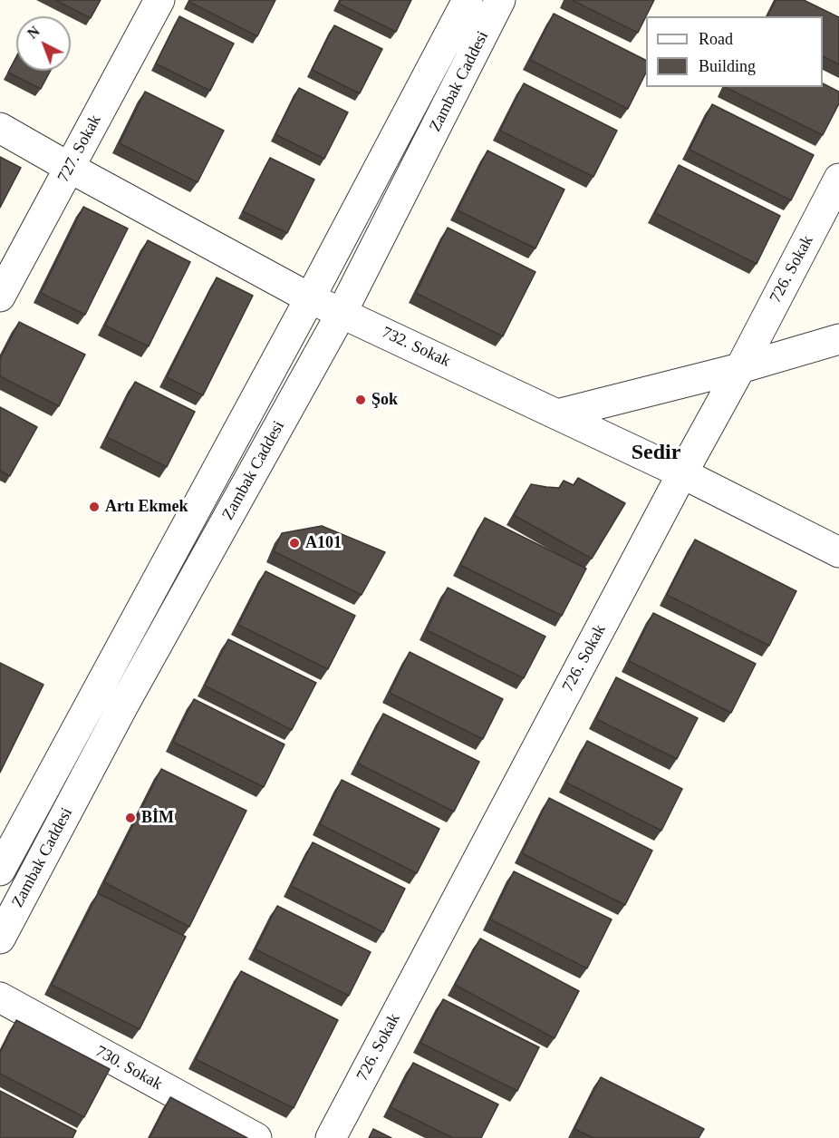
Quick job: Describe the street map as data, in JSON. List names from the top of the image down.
{
  "streets": {
    "street": [
      "Zambak Caddesi",
      "727. Sokak",
      "726. Sokak",
      "732. Sokak",
      "730. Sokak"
    ]
  },
  "crossings": [
    ["Zambak Caddesi", "732. Sokak"],
    ["727. Sokak", "732. Sokak"],
    ["726. Sokak", "732. Sokak"]
  ],
  "districts": ["Sedir"],
  "places": [
    "Şok",
    "Artı Ekmek",
    "A101",
    "BİM"
  ],
  "legend": ["Road", "Building"],
  "north": "top left"
}
